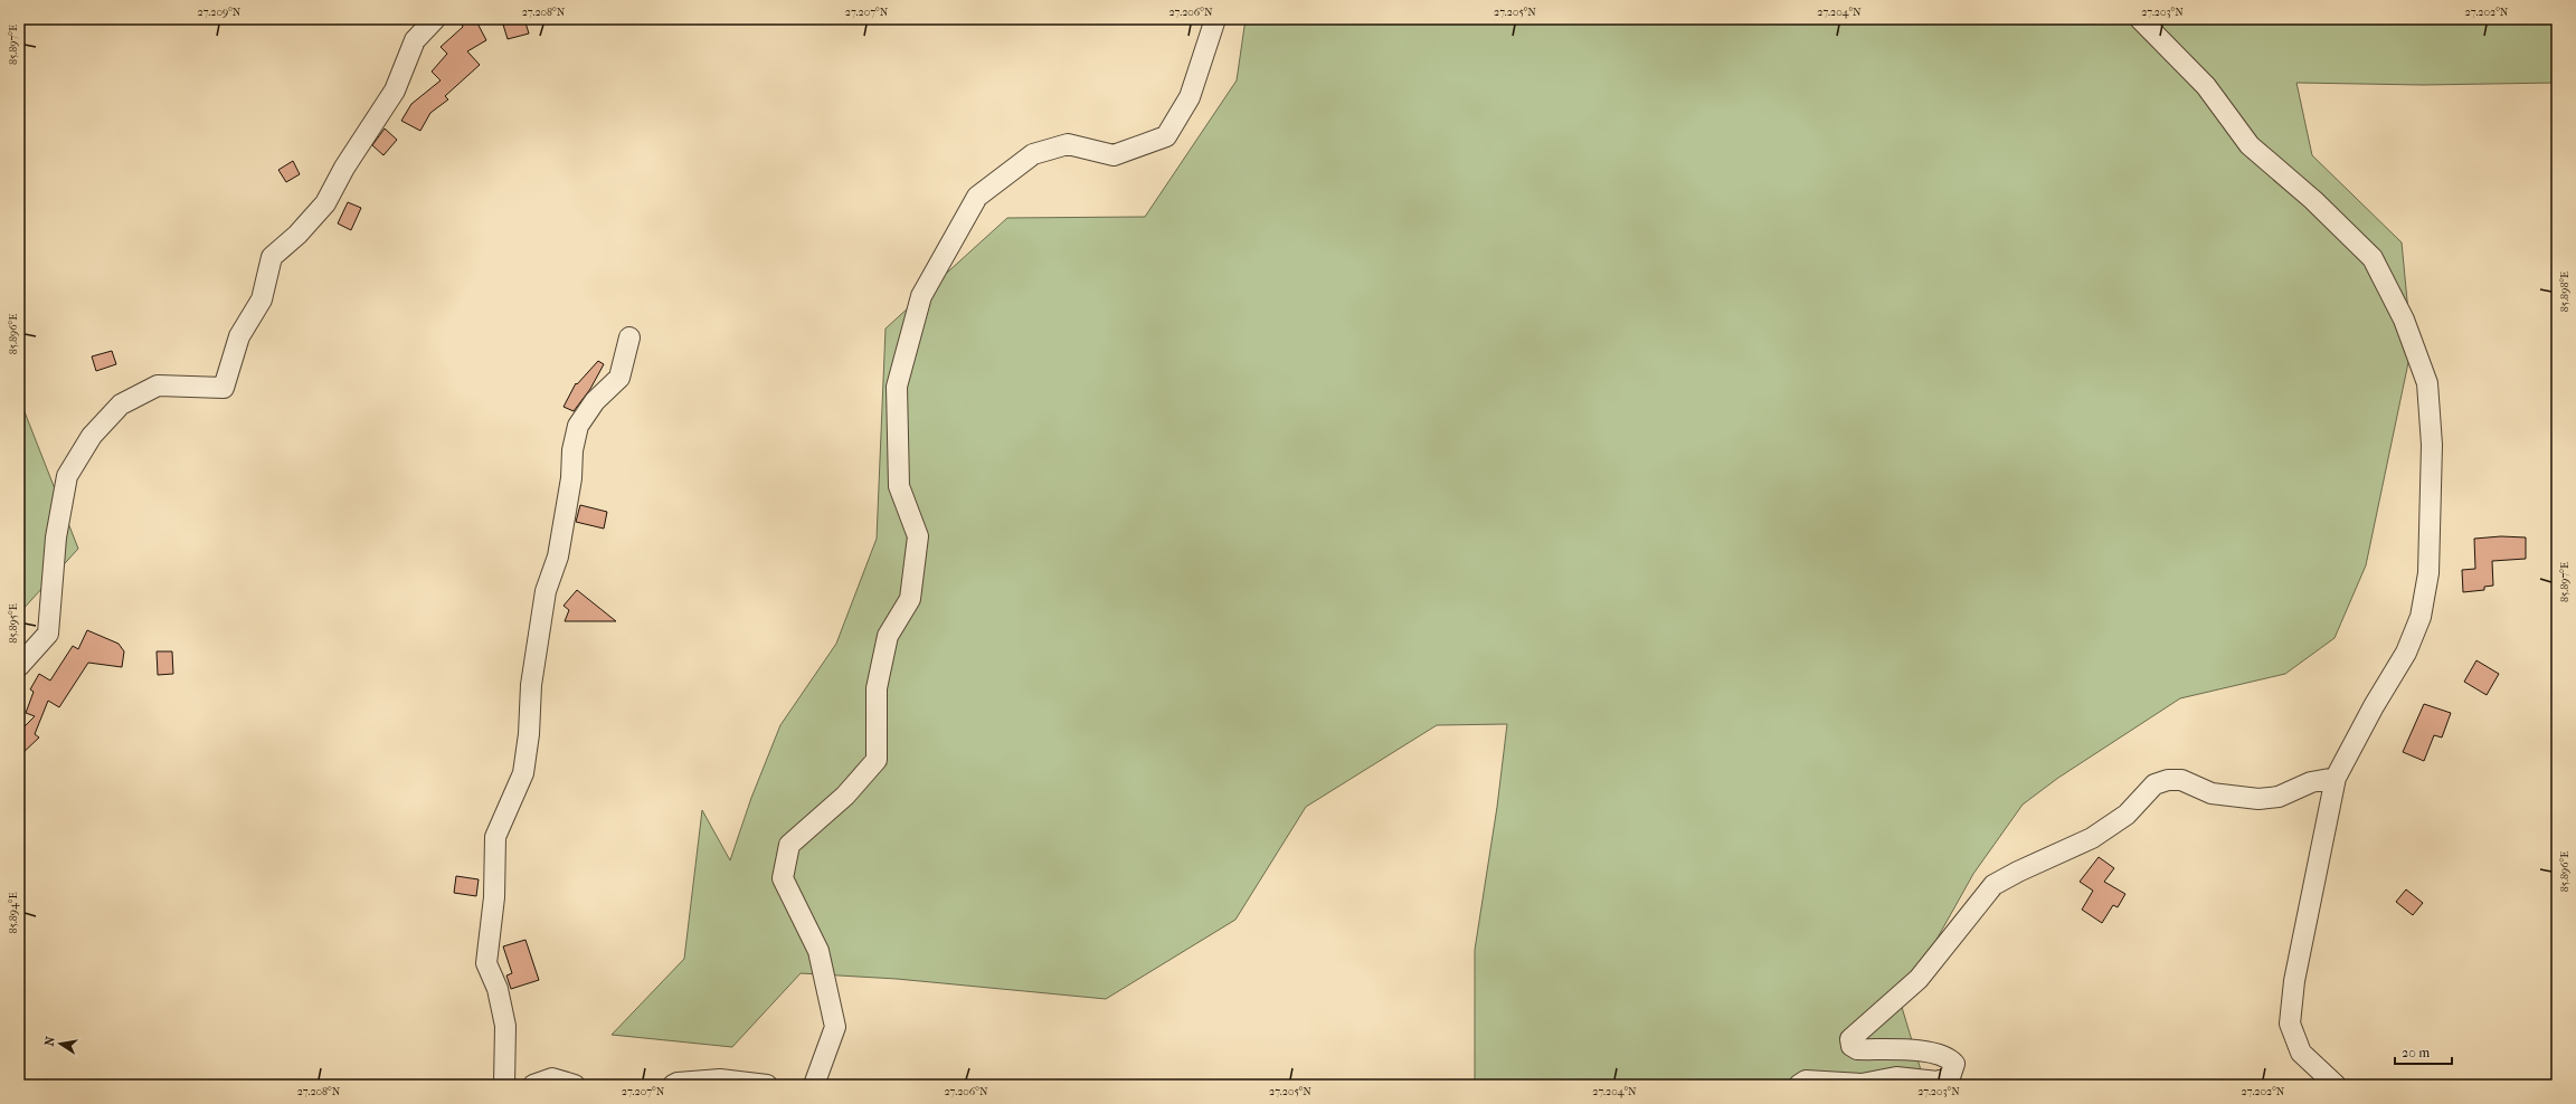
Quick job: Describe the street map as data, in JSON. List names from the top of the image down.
{
  "scale_bar": "20 m",
  "north": "left",
  "coordinates": [
    "27.209°N",
    "27.208°N",
    "27.207°N",
    "27.206°N",
    "27.205°N",
    "27.204°N",
    "27.203°N",
    "27.202°N",
    "85.897°E",
    "85.898°E",
    "85.896°E",
    "85.895°E",
    "85.894°E"
  ]
}
